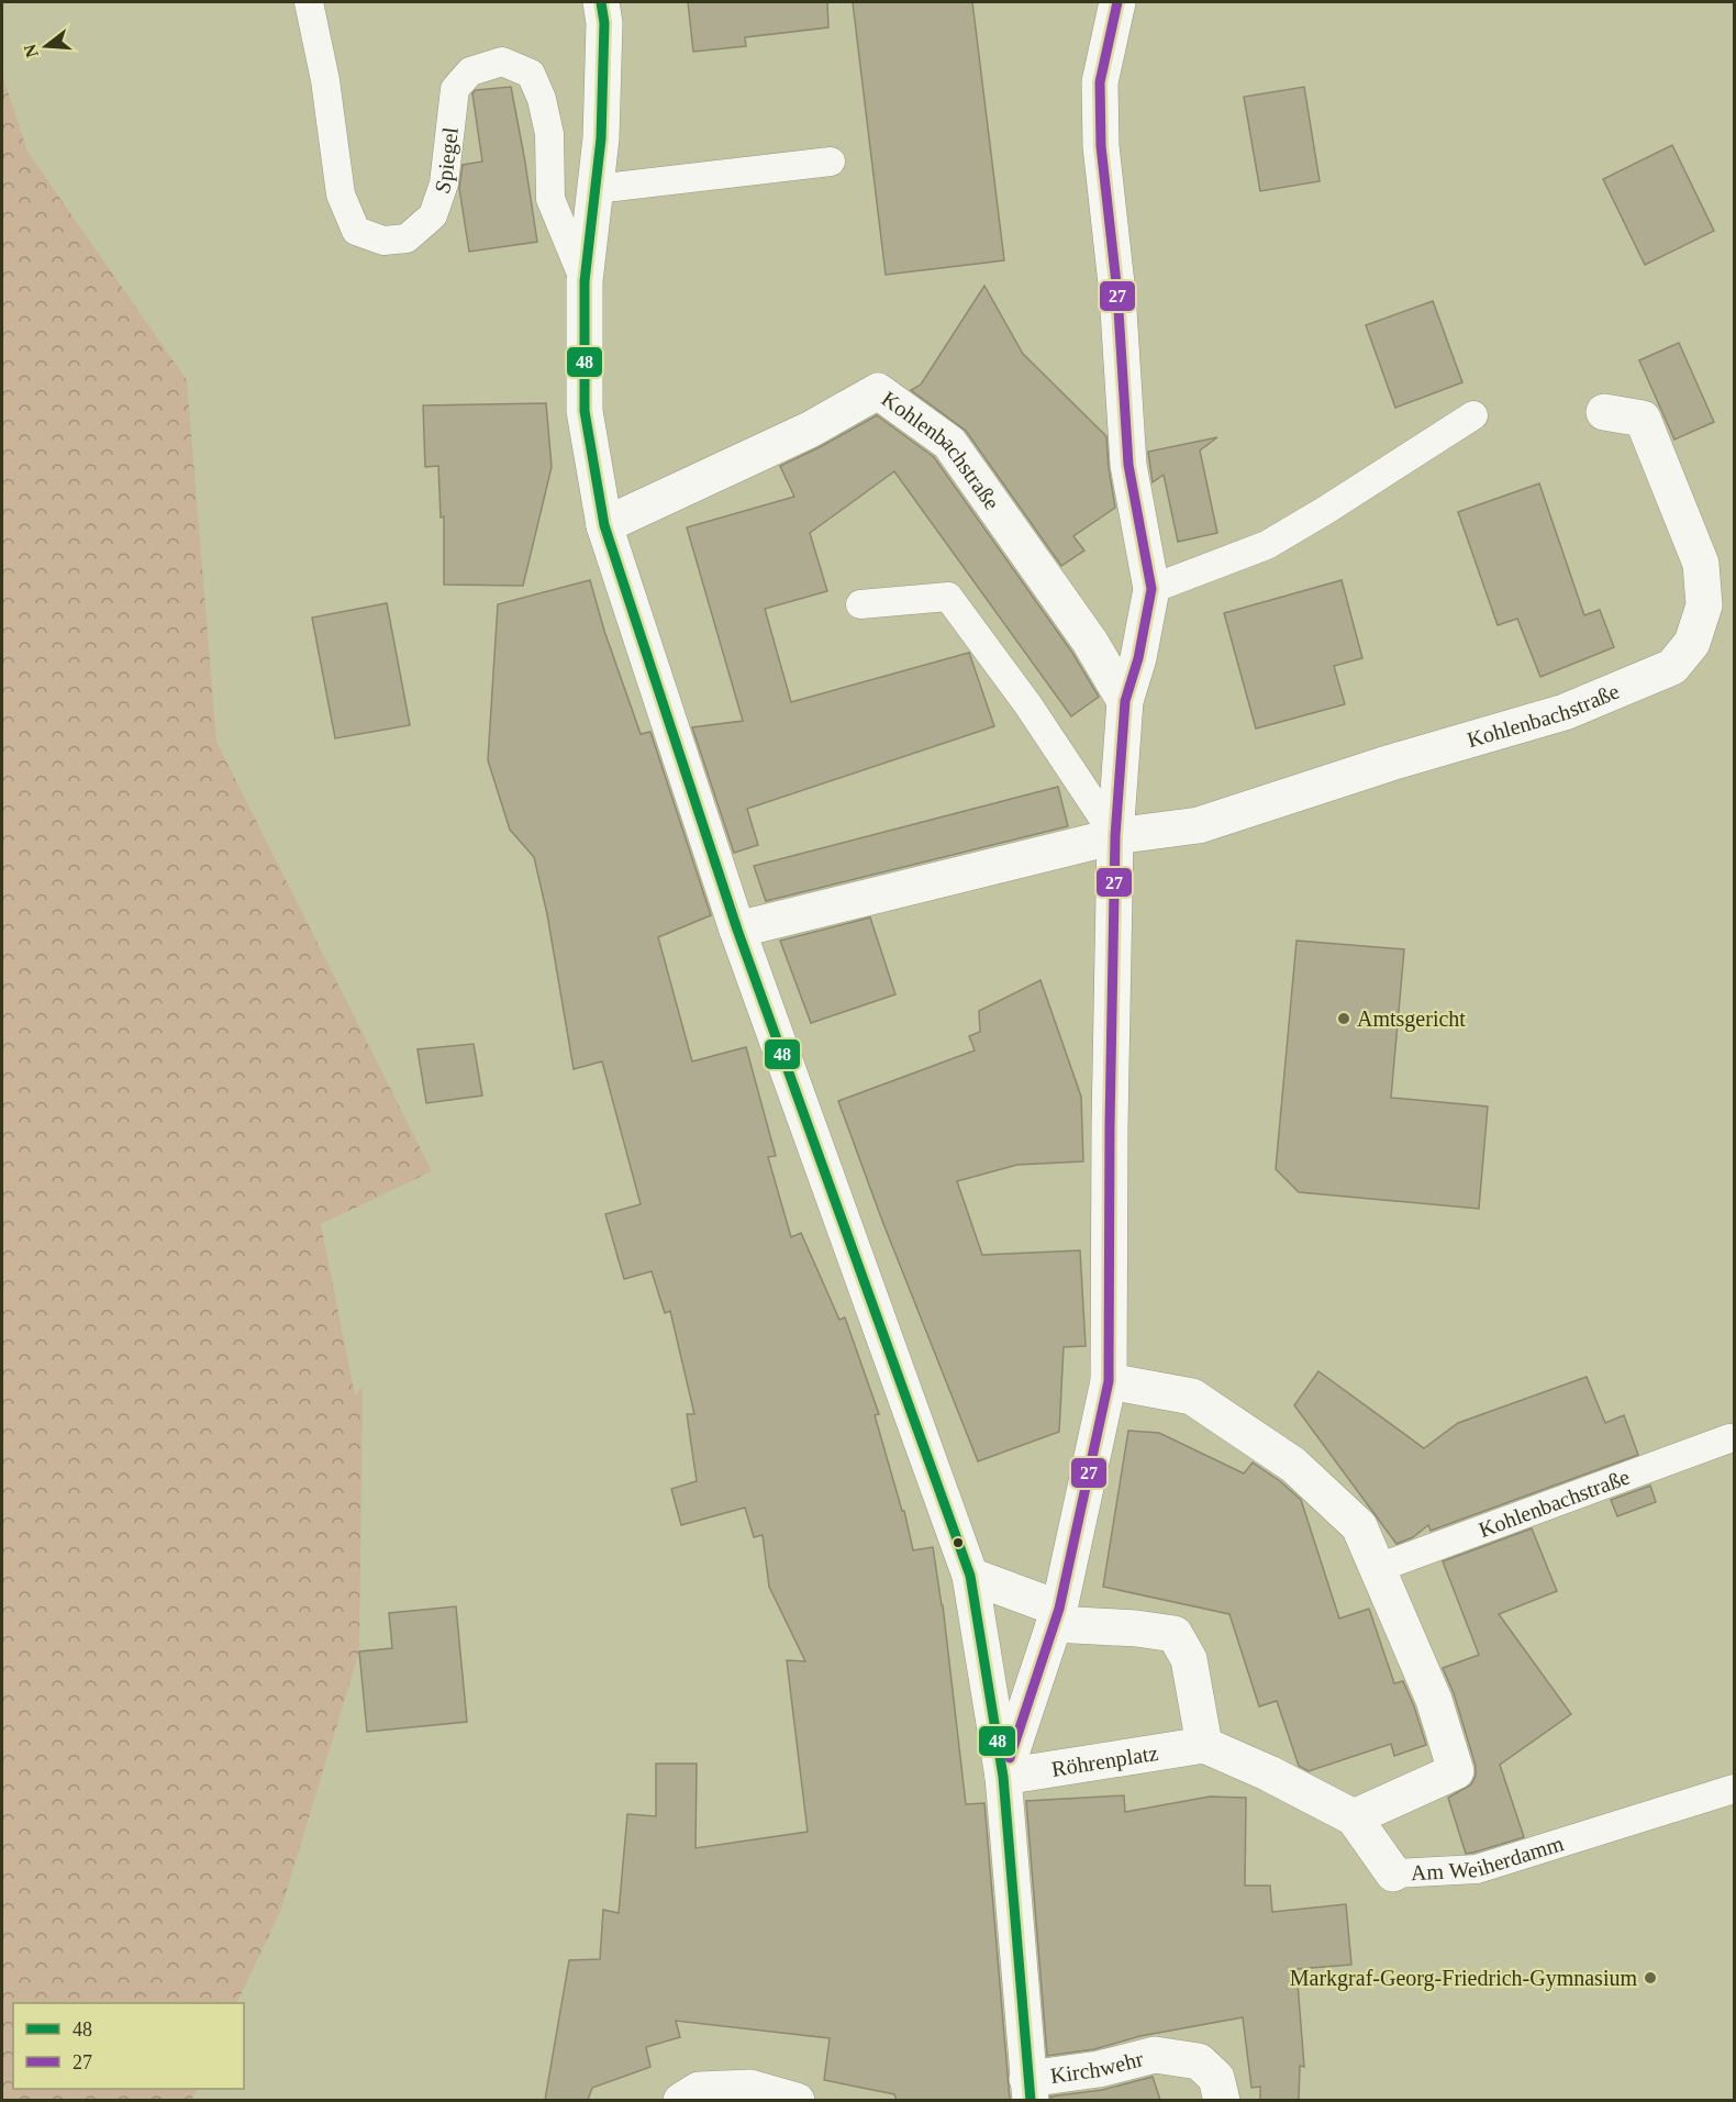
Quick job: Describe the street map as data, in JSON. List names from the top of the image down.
{
  "streets": {
    "street": [
      "Spiegel",
      "Kohlenbachstraße",
      "Röhrenplatz",
      "Am Weiherdamm",
      "Kirchwehr"
    ]
  },
  "crossings": [
    ["Spiegel", "Kohlenbachstraße"],
    ["Röhrenplatz", "Am Weiherdamm"],
    ["Röhrenplatz", "Kirchwehr"]
  ],
  "places": ["Amtsgericht", "Markgraf-Georg-Friedrich-Gymnasium"],
  "lines": ["transit line 48", "transit line 27"],
  "legend": ["48", "27"],
  "north": "left"
}
